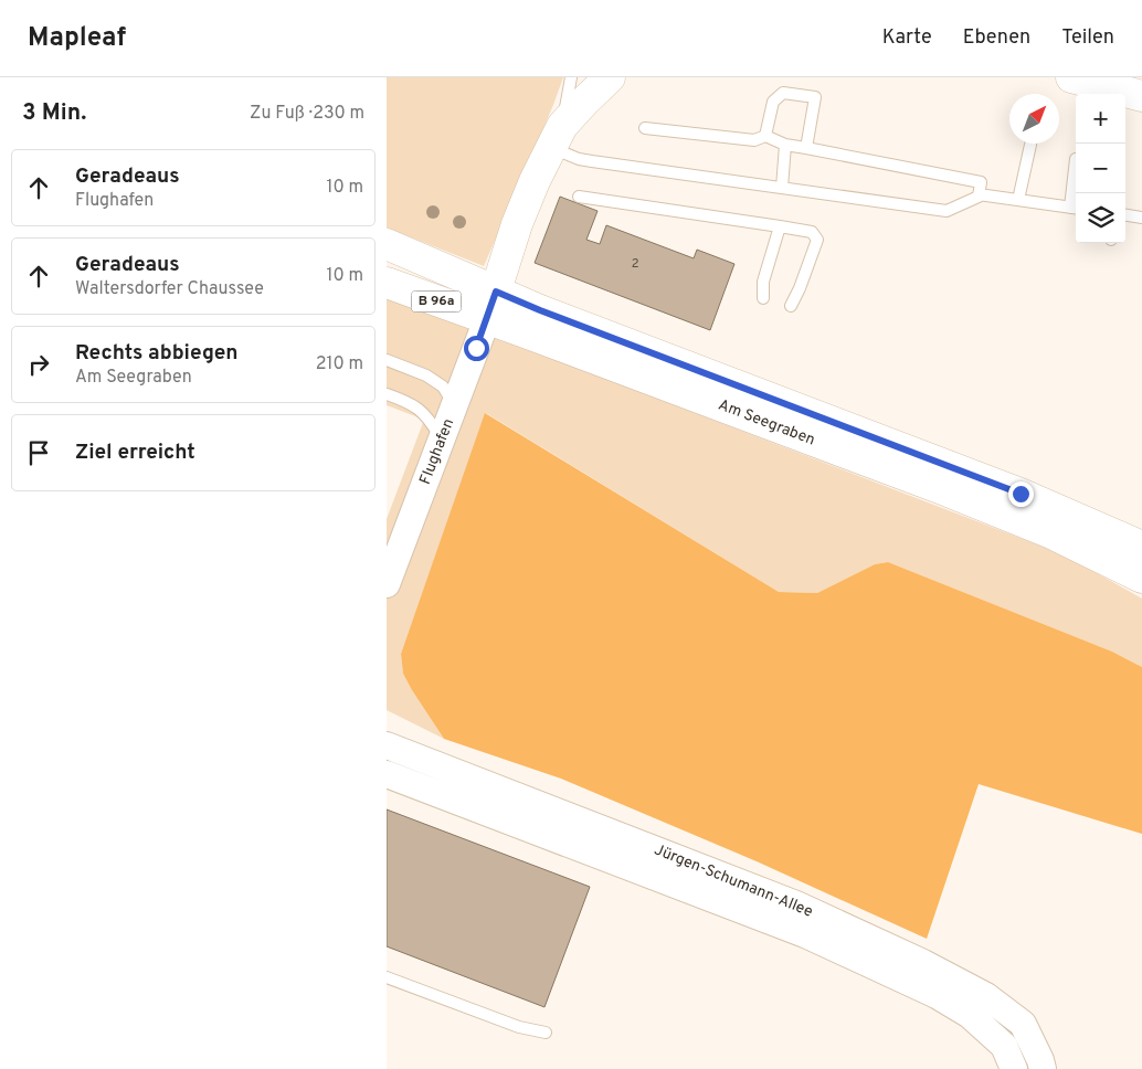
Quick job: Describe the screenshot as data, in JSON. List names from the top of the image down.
{
  "streets": {
    "main road": ["B 96a", "Am Seegraben"],
    "street": ["Flughafen", "Jürgen-Schumann-Allee"]
  },
  "crossings": [
    ["Am Seegraben", "Flughafen"]
  ],
  "house_numbers": ["2"],
  "north": "top right",
  "page": {
    "header": "Mapleaf",
    "nav": ["Karte", "Ebenen", "Teilen"],
    "heading": ["3 Min.", "Zu Fuß · 230 m"],
    "map_buttons": ["+", "−"],
    "list": [
      ["Geradeaus", "Flughafen", "10 m"],
      ["Geradeaus", "Waltersdorfer Chaussee", "10 m"],
      ["Rechts abbiegen", "Am Seegraben", "210 m"],
      "Ziel erreicht"
    ]
  }
}
